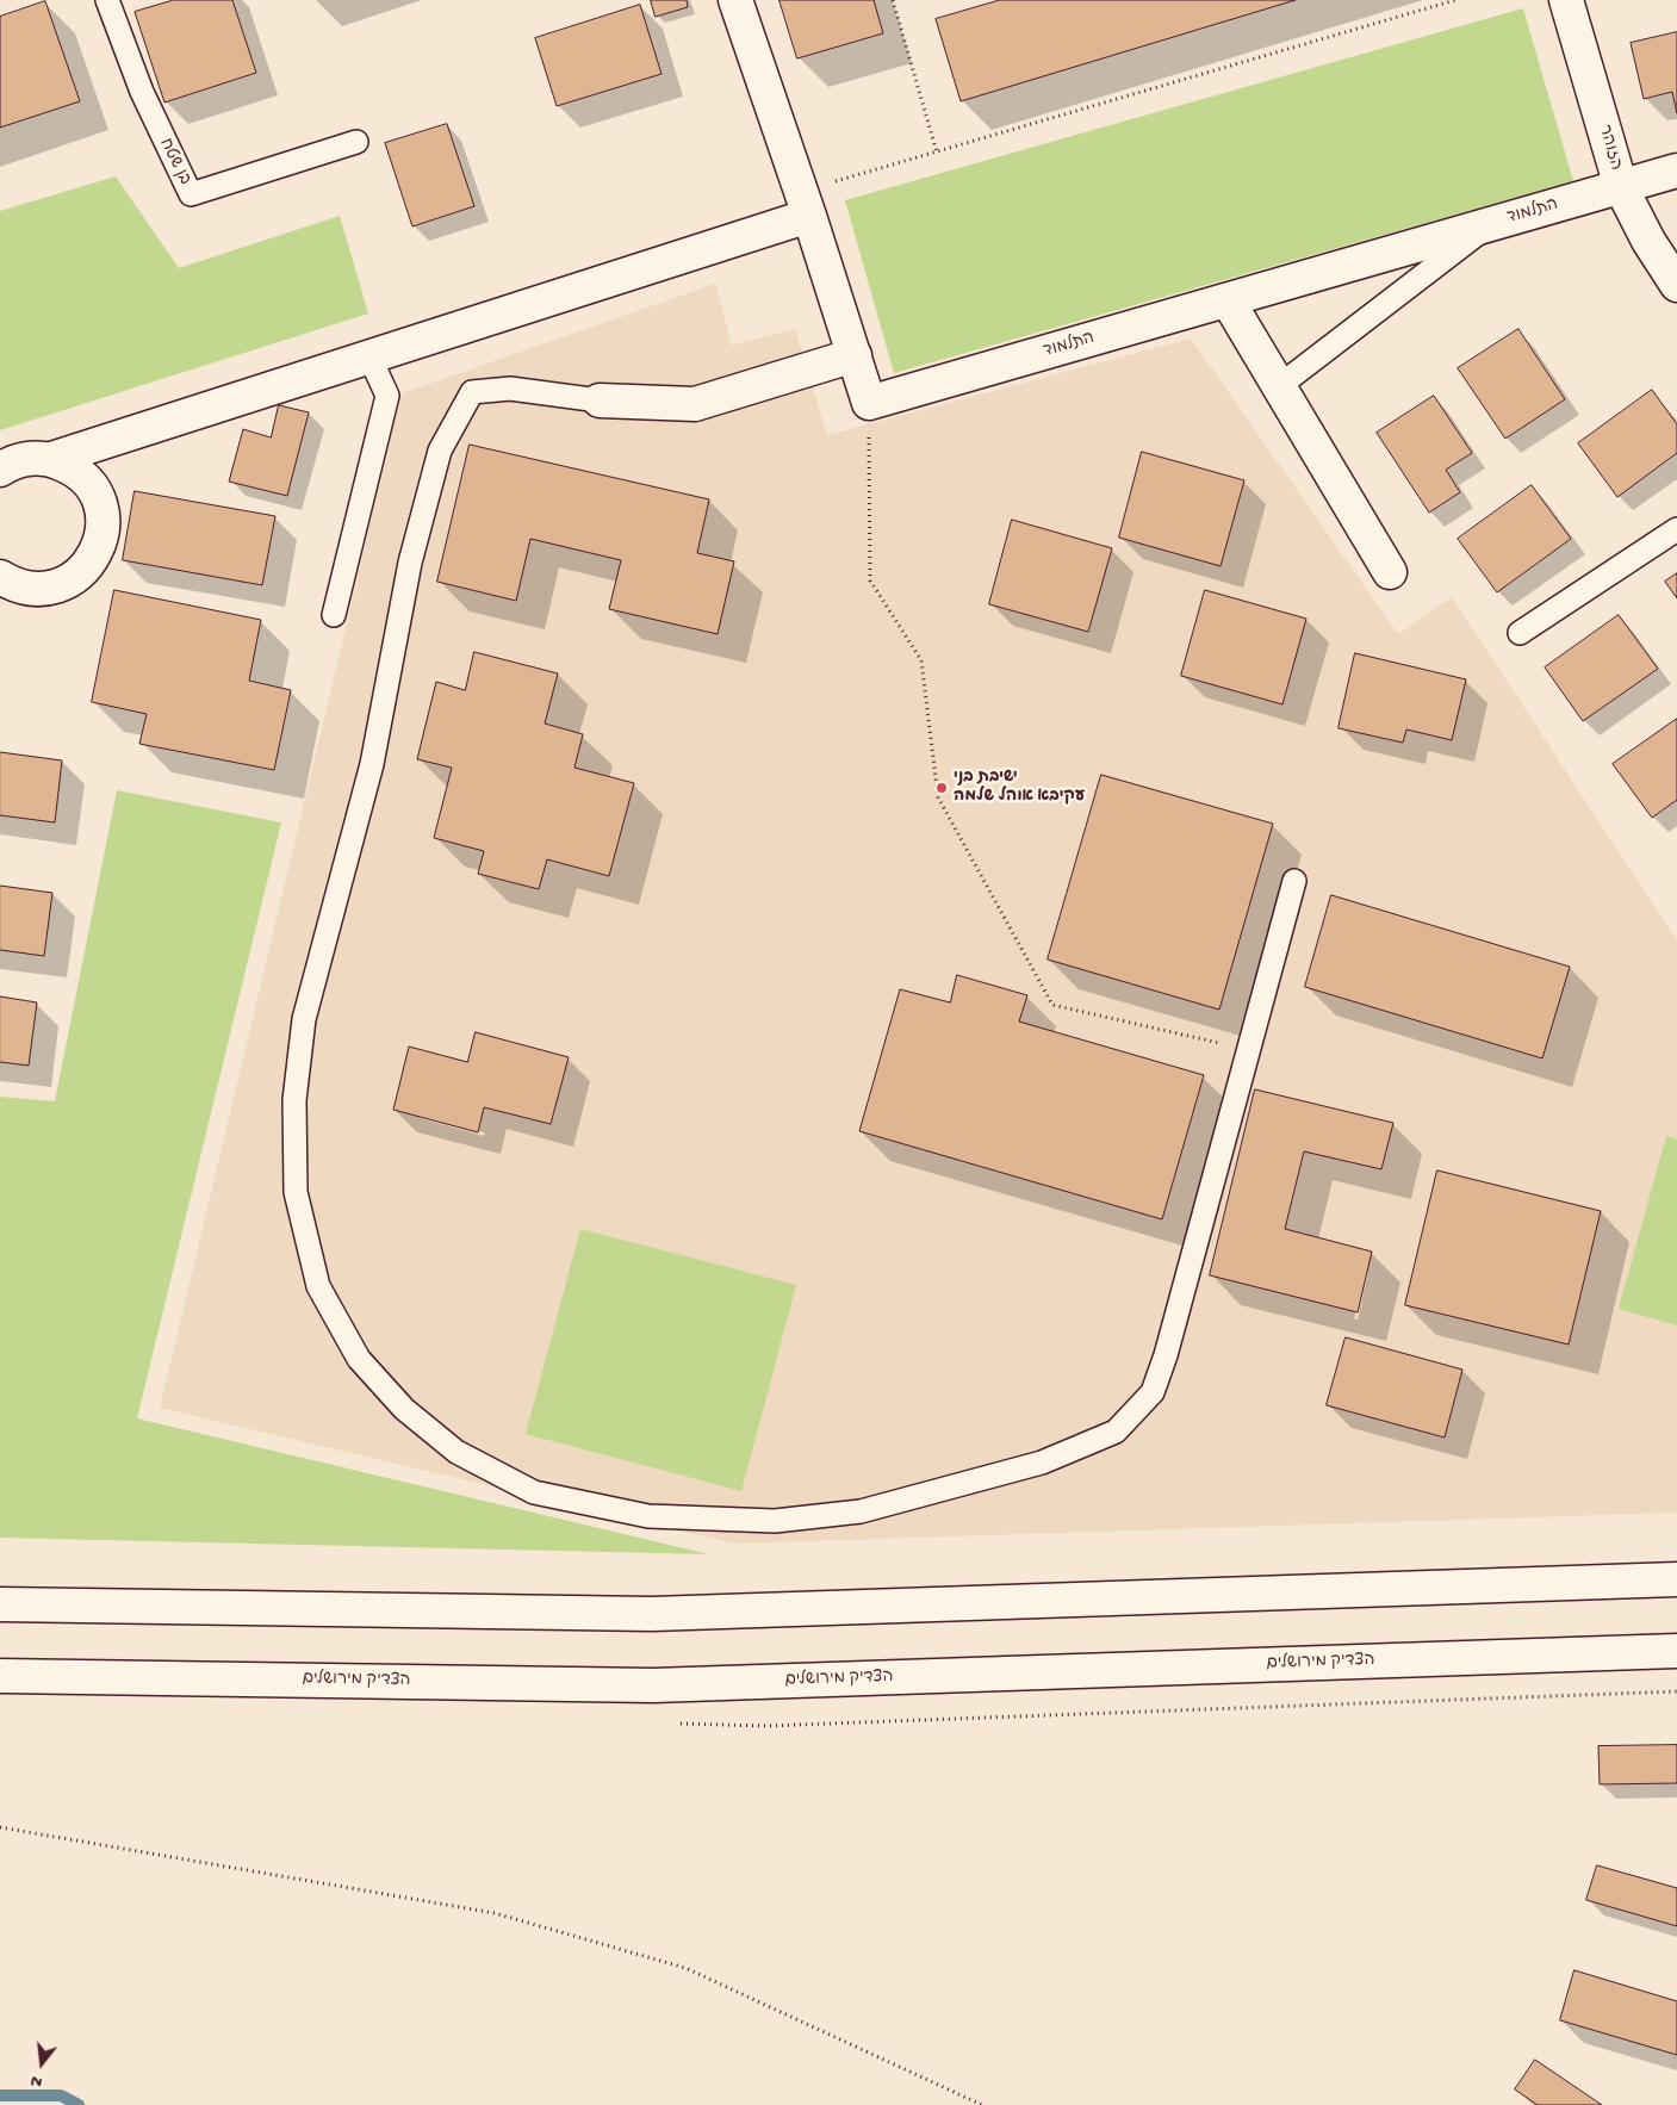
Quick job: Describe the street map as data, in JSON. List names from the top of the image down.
{
  "streets": {
    "main road": ["הזוהר", "התלמוד", "הצדיק מירושלים"],
    "lane": ["בן שטח"]
  },
  "crossings": [
    ["הזוהר", "התלמוד"]
  ],
  "places": ["ישיבת בני עקיבא אוהל שלמה"],
  "north": "bottom"
}
